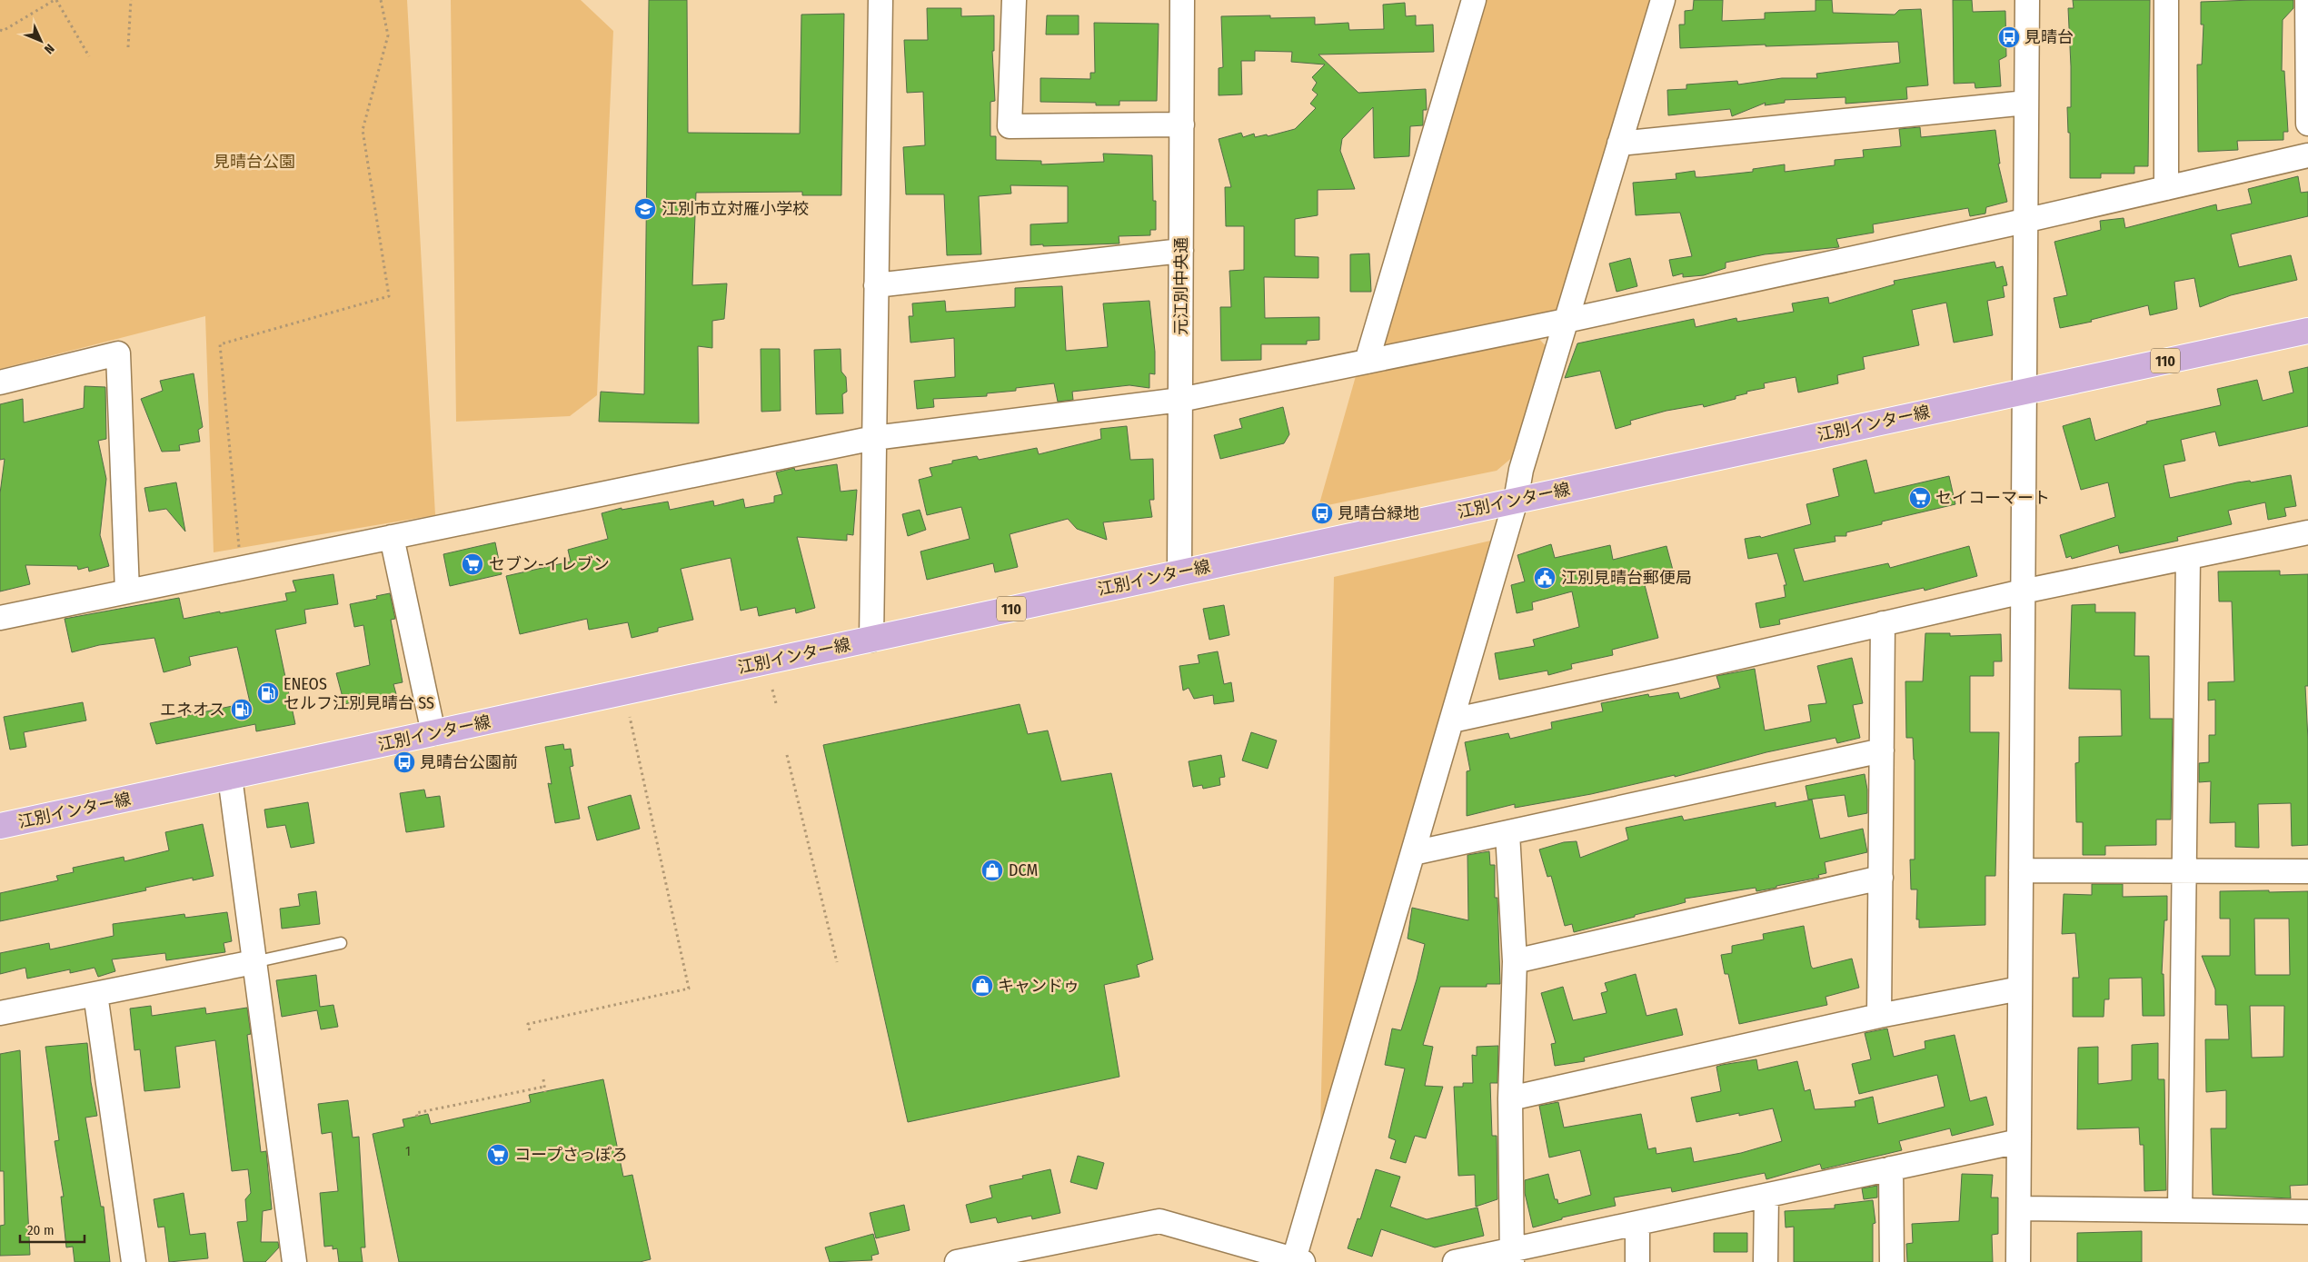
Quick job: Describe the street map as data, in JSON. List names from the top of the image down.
{
  "streets": {
    "main road": ["110", "江別インター線"],
    "street": ["元江別中央通"]
  },
  "crossings": [
    ["元江別中央通", "江別インター線"]
  ],
  "parks": ["見晴台公園"],
  "places": {
    "bus stop": ["見晴台", "見晴台緑地", "見晴台公園前"],
    "school or university": ["江別市立対雁小学校"],
    "supermarket": ["セイコーマート", "セブン-イレブン", "コープさっぽろ"],
    "public building": ["江別見晴台郵便局"],
    "fuel station": ["ENEOS セルフ江別見晴台 SS", "エネオス"],
    "shop": ["DCM", "キャンドゥ"]
  },
  "house_numbers": ["1"],
  "scale_bar": "20 m",
  "north": "bottom right"
}
